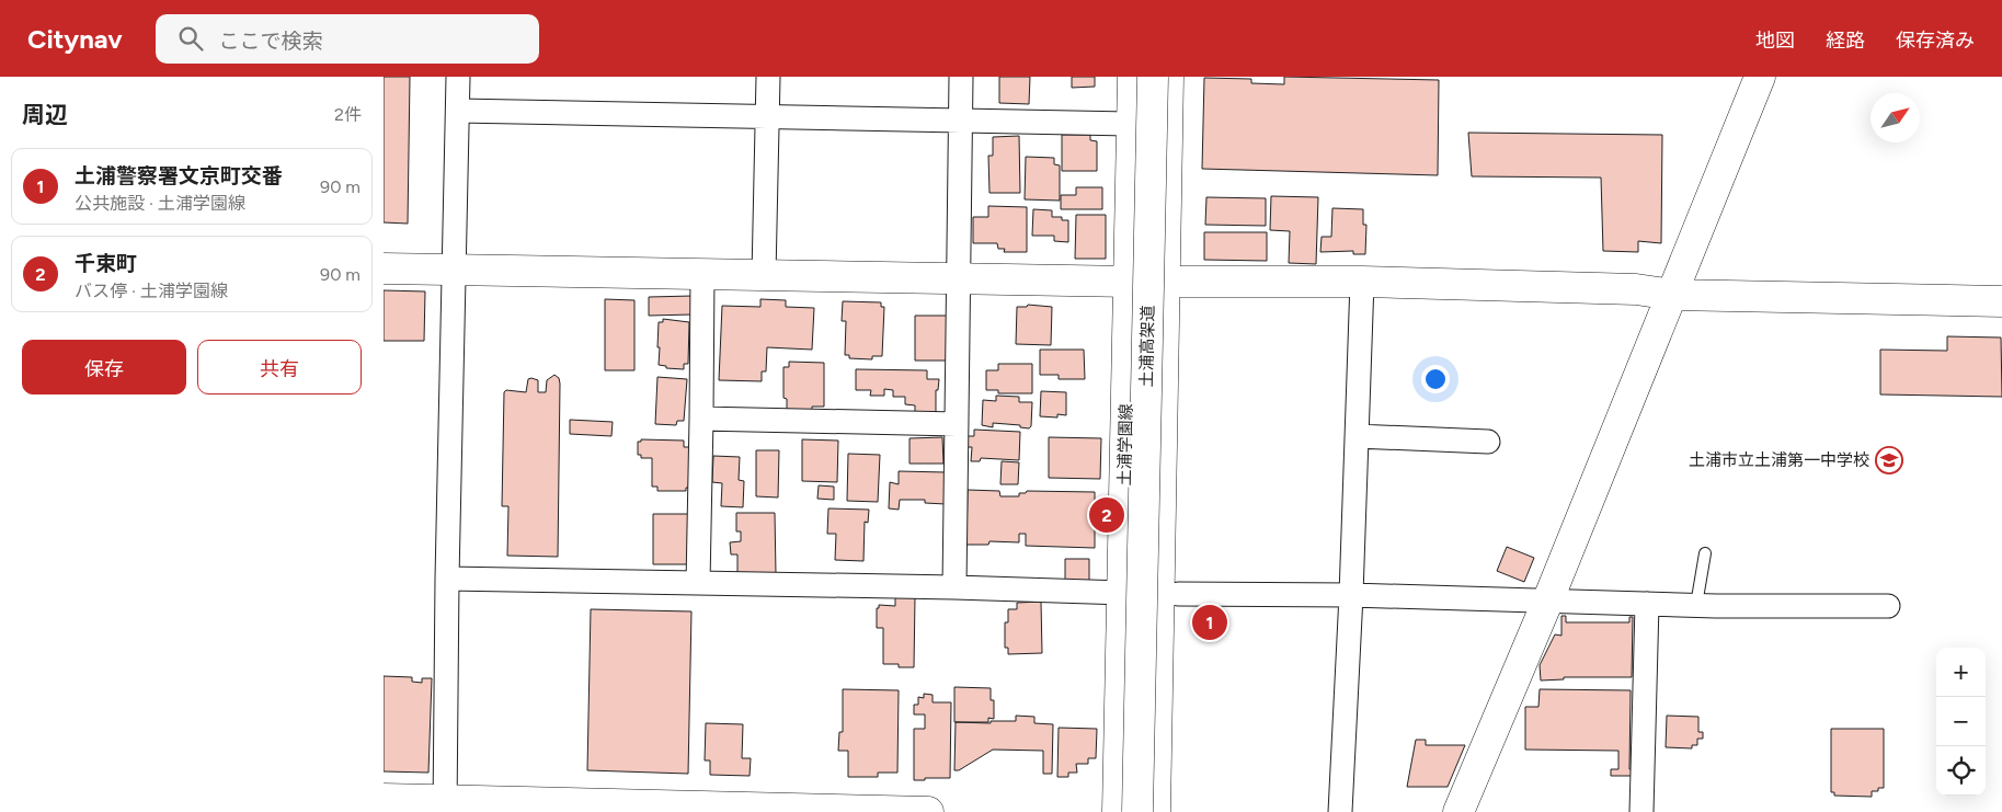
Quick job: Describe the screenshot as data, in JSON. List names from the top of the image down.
{
  "streets": {
    "main road": ["土浦高架道", "土浦学園線"]
  },
  "places": {
    "school or university": ["土浦市立土浦第一中学校"]
  },
  "north": "top right",
  "page": {
    "header": "Citynav",
    "search": "ここで検索",
    "nav": ["地図", "経路", "保存済み"],
    "heading": ["周辺", "2件"],
    "list": [
      {
        "mark": "1",
        "name": "土浦警察署文京町交番",
        "note": "公共施設 · 土浦学園線",
        "value": "90 m"
      },
      {
        "mark": "2",
        "name": "千束町",
        "note": "バス停 · 土浦学園線",
        "value": "90 m"
      }
    ],
    "buttons": ["保存", "共有"],
    "pins": ["2", "1"],
    "map_buttons": ["+", "−"]
  }
}
